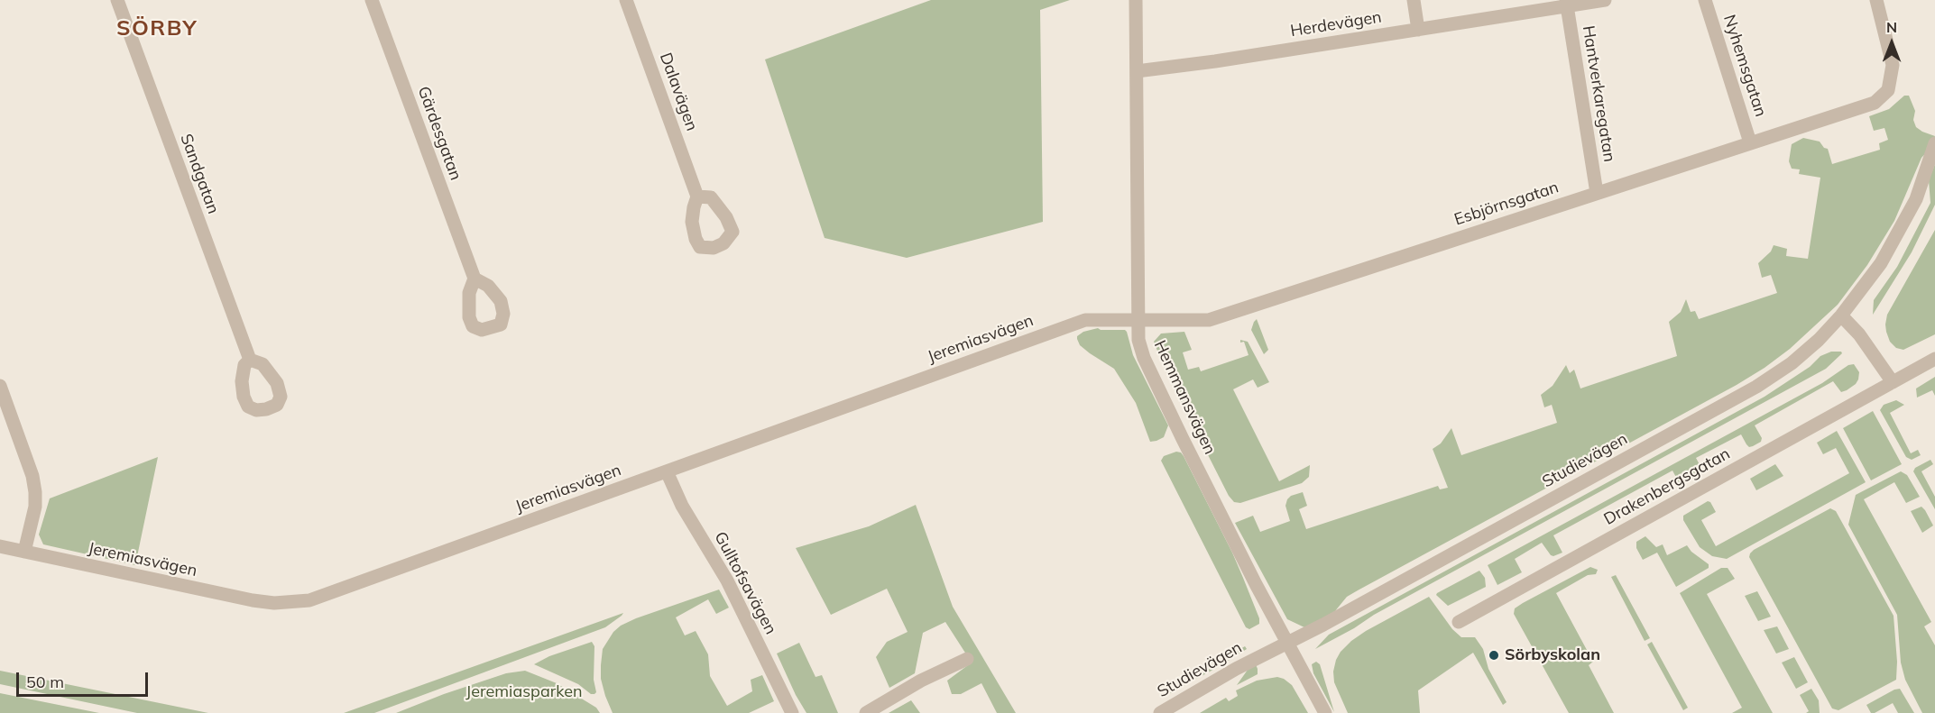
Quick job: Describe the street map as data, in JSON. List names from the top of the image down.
{
  "streets": {
    "street": [
      "Herdevägen",
      "Nyhemsgatan",
      "Dalavägen",
      "Hantverkaregatan",
      "Gärdesgatan",
      "Sandgatan",
      "Esbjörnsgatan",
      "Jeremiasvägen",
      "Hemmansvägen",
      "Studievägen",
      "Drakenbergsgatan",
      "Gulltofsavägen"
    ]
  },
  "crossings": [
    ["Herdevägen", "Hantverkaregatan"],
    ["Herdevägen", "Hemmansvägen"],
    ["Nyhemsgatan", "Esbjörnsgatan"],
    ["Hantverkaregatan", "Esbjörnsgatan"],
    ["Esbjörnsgatan", "Jeremiasvägen"],
    ["Esbjörnsgatan", "Hemmansvägen"],
    ["Jeremiasvägen", "Hemmansvägen"],
    ["Jeremiasvägen", "Gulltofsavägen"],
    ["Hemmansvägen", "Studievägen"]
  ],
  "districts": ["SÖRBY"],
  "parks": ["Jeremiasparken"],
  "places": ["Sörbyskolan"],
  "scale_bar": "50 m",
  "north": "top"
}
